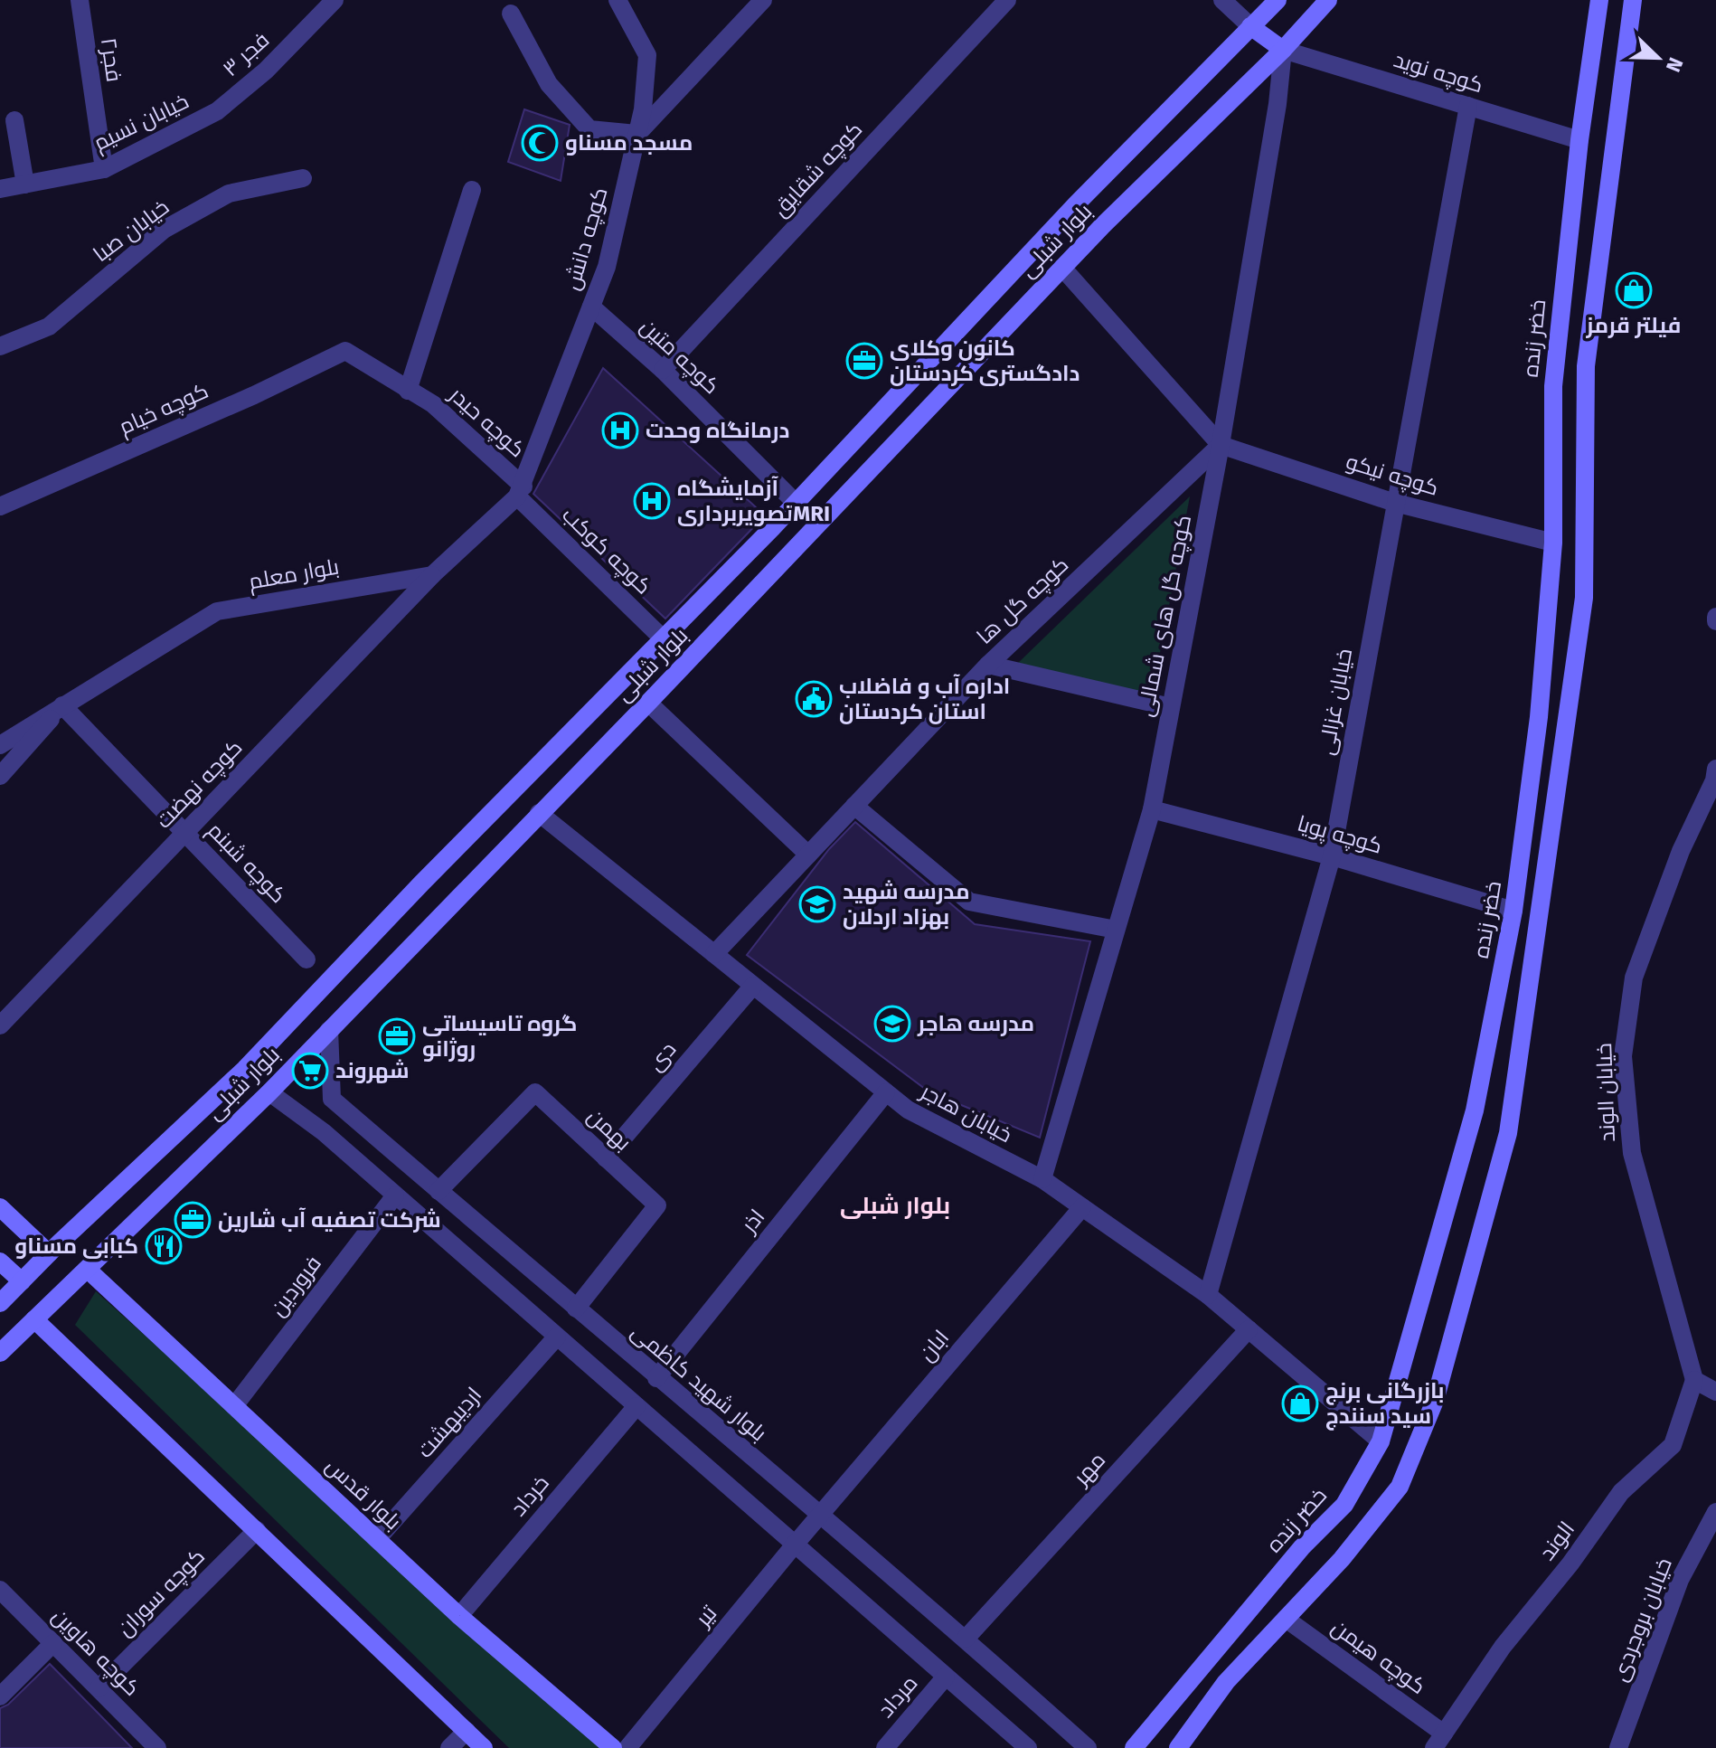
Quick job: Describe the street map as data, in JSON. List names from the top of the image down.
{
  "streets": {
    "street": [
      "فجر ۳",
      "فجر۲",
      "کوچه نوید",
      "خیابان نسیم",
      "کوچه شقایق",
      "خیابان صبا",
      "کوچه دانش",
      "بلوار شبلی",
      "خضر زنده",
      "کوچه متین",
      "کوچه خیام",
      "کوچه حیدر",
      "کوچه نیکو",
      "کوچه کوکب",
      "بلوار معلم",
      "کوچه گل ها",
      "کوچه گل های شمالی",
      "خیابان غزالی",
      "کوچه نهضت",
      "کوچه پویا",
      "کوچه شبنم",
      "دی",
      "خیابان الوند",
      "خیابان هاجر",
      "بهمن",
      "اذر",
      "فروردین",
      "ابان",
      "بلوار شهید کاظمی",
      "اردیبهشت",
      "مهر",
      "بلوار قدس",
      "خرداد",
      "الوند",
      "کوچه سوران",
      "تیر",
      "خیابان بروجردی",
      "کوچه هاوین",
      "کوچه هیمن",
      "مرداد"
    ]
  },
  "crossings": [
    ["فجر ۳", "خیابان نسیم"],
    ["فجر۲", "خیابان نسیم"],
    ["کوچه نوید", "بلوار شبلی"],
    ["کوچه نوید", "خضر زنده"],
    ["کوچه نوید", "کوچه گل های شمالی"],
    ["کوچه نوید", "خیابان غزالی"],
    ["کوچه شقایق", "کوچه متین"],
    ["کوچه دانش", "کوچه متین"],
    ["کوچه دانش", "کوچه حیدر"],
    ["کوچه دانش", "کوچه کوکب"],
    ["بلوار شبلی", "کوچه متین"],
    ["بلوار شبلی", "کوچه کوکب"],
    ["بلوار شبلی", "کوچه گل های شمالی"],
    ["بلوار شبلی", "خیابان هاجر"],
    ["بلوار شبلی", "بلوار شهید کاظمی"],
    ["بلوار شبلی", "بلوار قدس"],
    ["خضر زنده", "کوچه نیکو"],
    ["خضر زنده", "کوچه پویا"],
    ["خضر زنده", "خیابان هاجر"],
    ["کوچه خیام", "کوچه حیدر"],
    ["کوچه حیدر", "کوچه کوکب"],
    ["کوچه نیکو", "کوچه گل ها"],
    ["کوچه نیکو", "کوچه گل های شمالی"],
    ["کوچه نیکو", "خیابان غزالی"],
    ["بلوار معلم", "کوچه نهضت"],
    ["بلوار معلم", "کوچه شبنم"],
    ["کوچه گل ها", "کوچه گل های شمالی"],
    ["کوچه گل ها", "خیابان هاجر"],
    ["کوچه گل های شمالی", "کوچه پویا"],
    ["کوچه گل های شمالی", "خیابان هاجر"],
    ["خیابان غزالی", "کوچه پویا"],
    ["خیابان غزالی", "خیابان هاجر"],
    ["کوچه نهضت", "کوچه شبنم"],
    ["دی", "خیابان هاجر"],
    ["دی", "بهمن"],
    ["خیابان الوند", "الوند"],
    ["خیابان هاجر", "اذر"],
    ["خیابان هاجر", "ابان"],
    ["خیابان هاجر", "مهر"],
    ["بهمن", "بلوار شهید کاظمی"],
    ["اذر", "بلوار شهید کاظمی"],
    ["فروردین", "بلوار قدس"],
    ["ابان", "بلوار شهید کاظمی"],
    ["ابان", "تیر"],
    ["بلوار شهید کاظمی", "مهر"],
    ["بلوار شهید کاظمی", "تیر"],
    ["اردیبهشت", "بلوار قدس"],
    ["بلوار قدس", "خرداد"],
    ["الوند", "کوچه هیمن"],
    ["کوچه سوران", "کوچه هاوین"]
  ],
  "districts": ["بلوار شبلی"],
  "places": {
    "mosque": ["مسجد مسناو"],
    "shop": ["فیلتر قرمز", "بازرگانی برنج سید سنندج"],
    "office": ["کانون وکلای دادگستری کردستان", "گروه تاسیساتی روژانو", "شرکت تصفیه آب شارین"],
    "hospital": ["درمانگاه وحدت", "آزمايشگاه تصویربرداریMRI"],
    "public building": ["اداره آب و فاضلاب استان کردستان"],
    "school or university": ["مدرسه شهید بهزاد اردلان", "مدرسه هاجر"],
    "supermarket": ["شهروند"],
    "restaurant": ["کبابی مسناو"]
  },
  "north": "bottom right"
}
